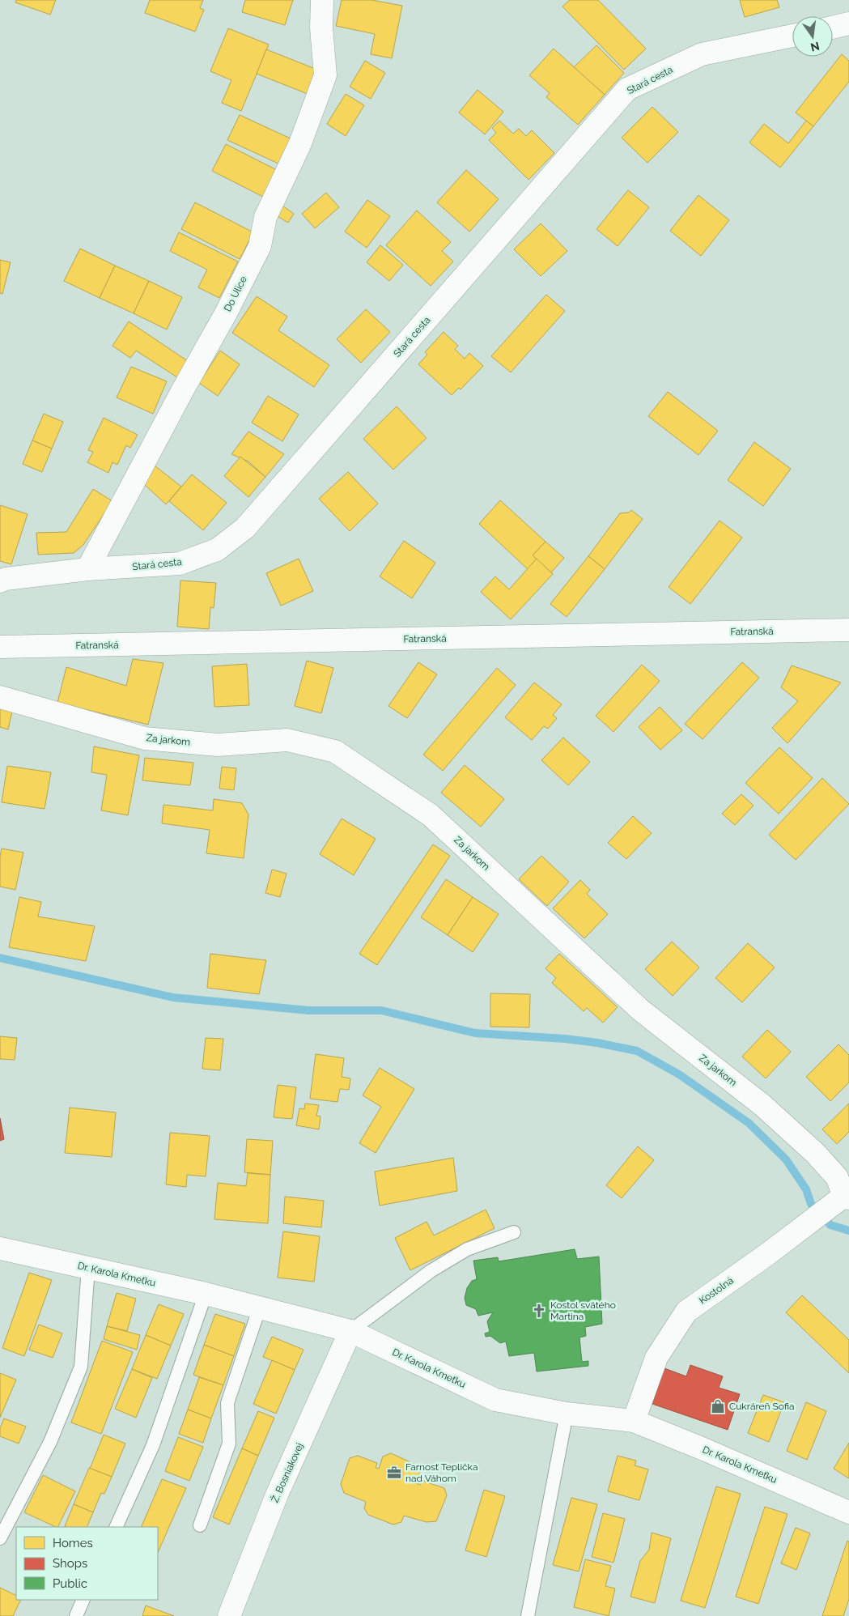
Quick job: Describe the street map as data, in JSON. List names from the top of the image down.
{
  "streets": {
    "street": [
      "Stará cesta",
      "Do Ulice",
      "Fatranská",
      "Za jarkom",
      "Dr. Karola Kmeťku",
      "Kostolná",
      "Ž. Bosniakovej"
    ]
  },
  "crossings": [
    ["Stará cesta", "Do Ulice"],
    ["Za jarkom", "Kostolná"],
    ["Dr. Karola Kmeťku", "Kostolná"],
    ["Dr. Karola Kmeťku", "Ž. Bosniakovej"]
  ],
  "places": {
    "church": ["Kostol svätého Martina"],
    "shop": ["Cukráreň Sofia"],
    "office": ["Farnosť Teplička nad Váhom"]
  },
  "legend": ["Homes", "Shops", "Public"],
  "north": "bottom"
}
